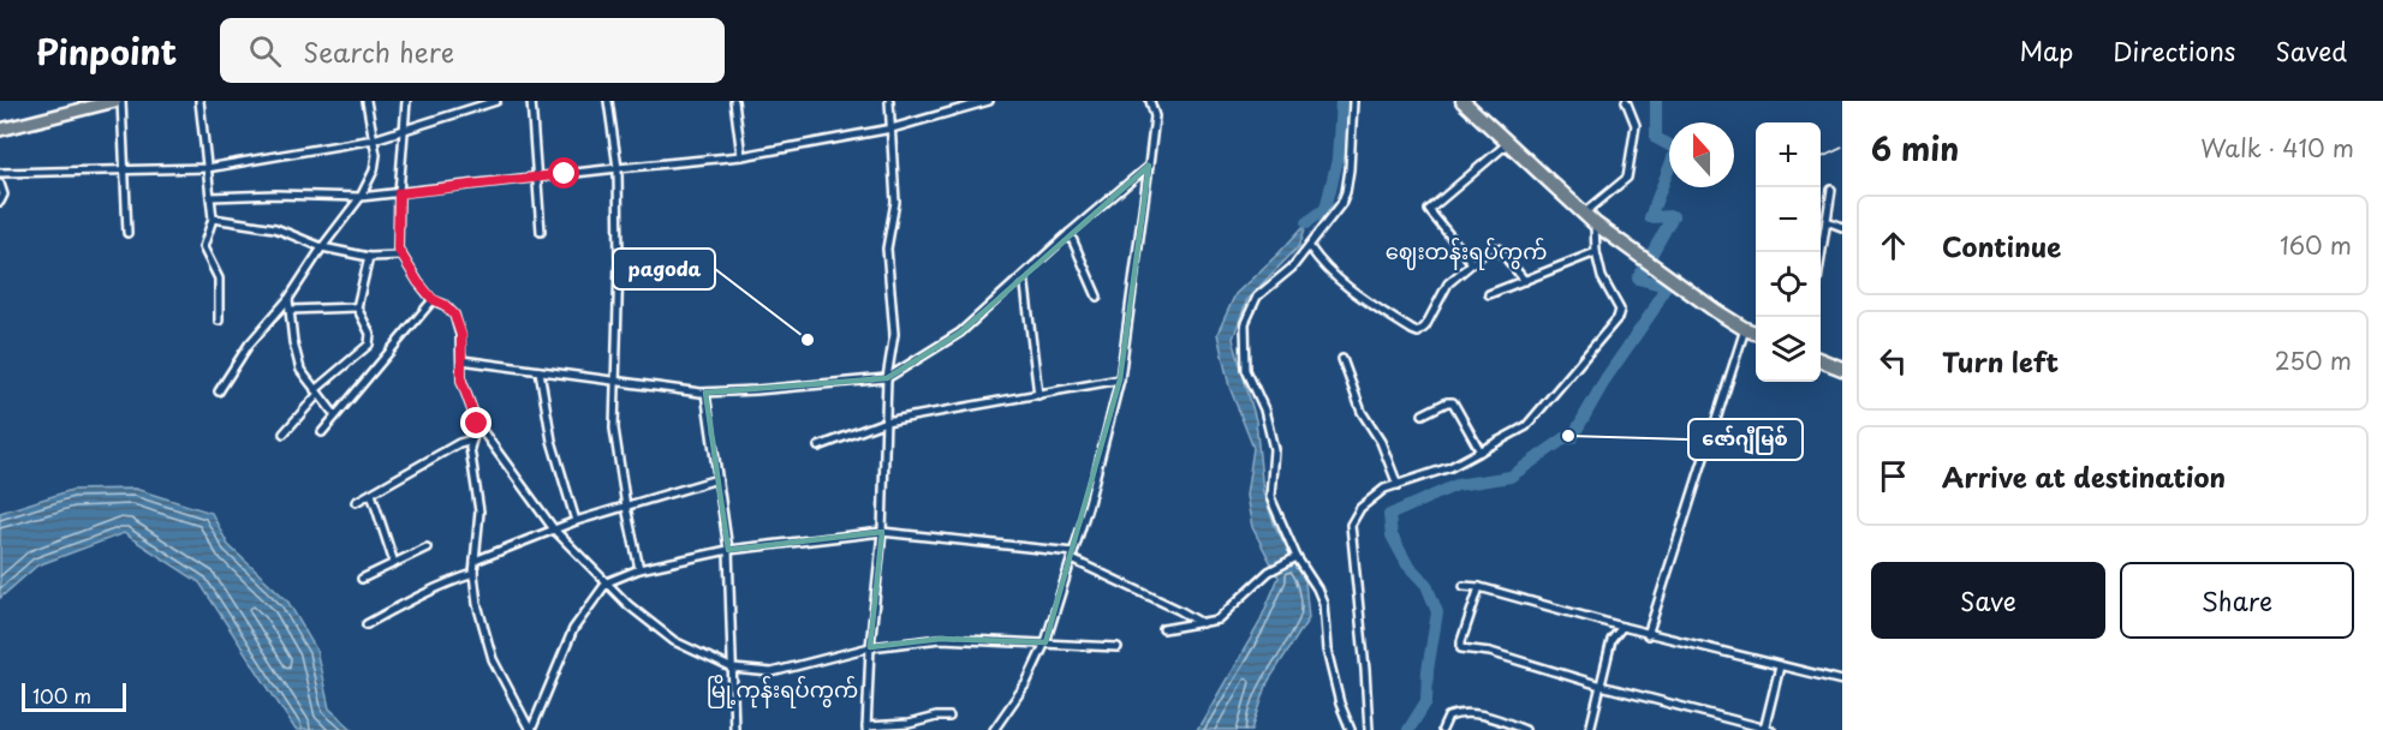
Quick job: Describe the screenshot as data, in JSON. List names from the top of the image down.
{
  "districts": ["ဈေးတန်းရပ်ကွက်", "မြို့ကုန်းရပ်ကွက်"],
  "places": ["pagoda", "ဇော်ဂျီမြစ်"],
  "scale_bar": "100 m",
  "north": "top",
  "page": {
    "header": "Pinpoint",
    "search": "Search here",
    "nav": ["Map", "Directions", "Saved"],
    "heading": ["6 min", "Walk · 410 m"],
    "map_buttons": ["+", "−"],
    "list": [
      ["Continue", "160 m"],
      ["Turn left", "250 m"],
      "Arrive at destination"
    ],
    "buttons": ["Save", "Share"],
    "scale": "100 m"
  }
}
